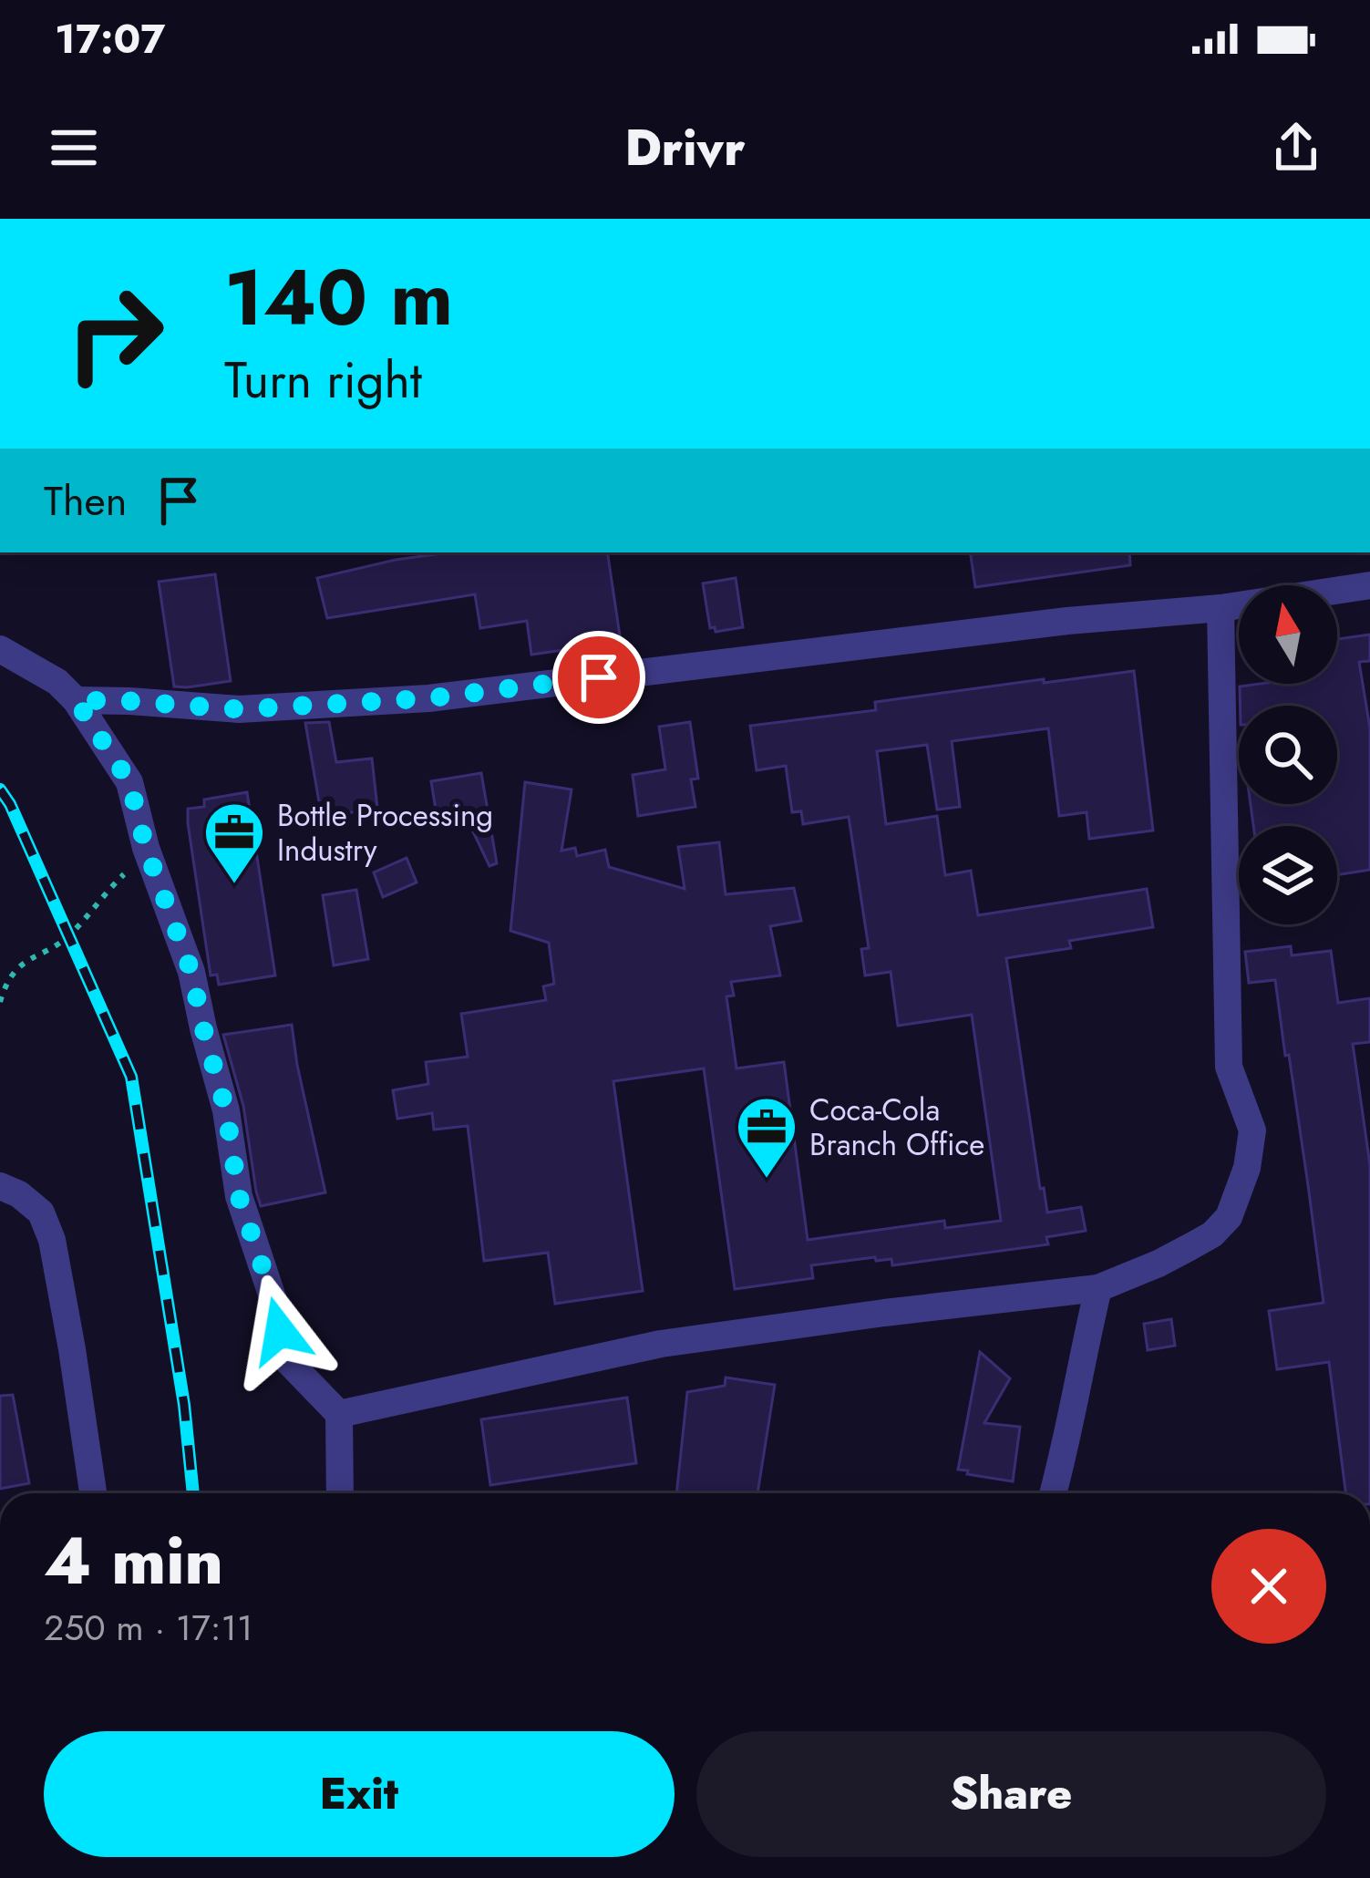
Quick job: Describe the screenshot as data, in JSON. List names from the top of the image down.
{
  "places": {
    "office": ["Bottle Processing Industry", "Coca-Cola Branch Office"]
  },
  "north": "top",
  "page": {
    "status": "17:07",
    "header": "Drivr",
    "turn": ["140 m", "Turn right"],
    "then": "Then",
    "heading": ["4 min", "250 m · 17:11"],
    "buttons": ["Exit", "Share"]
  }
}
